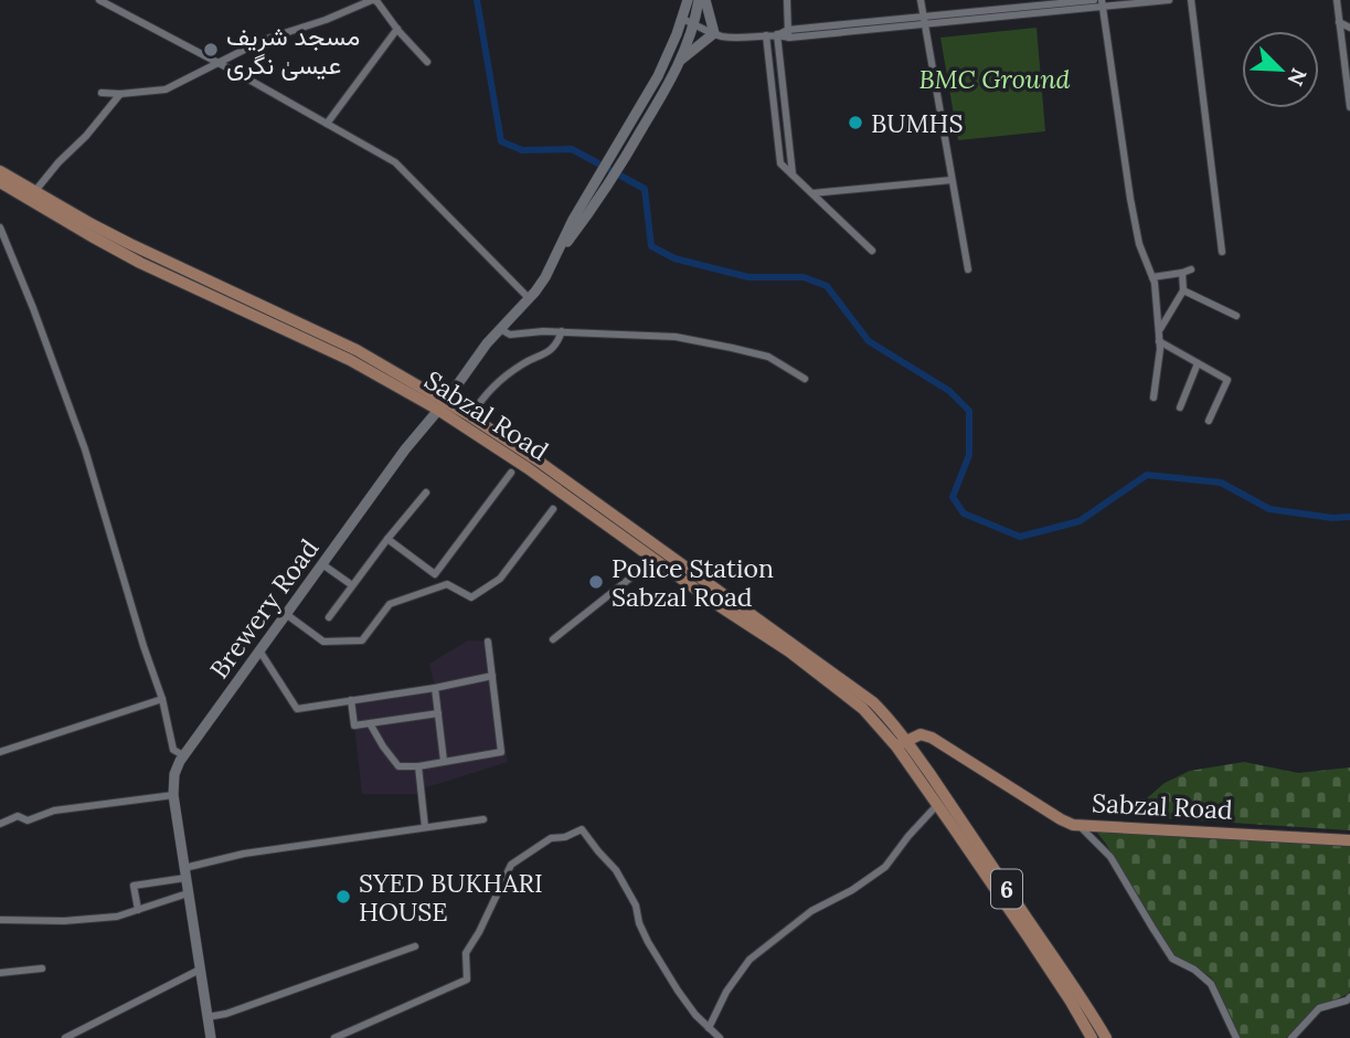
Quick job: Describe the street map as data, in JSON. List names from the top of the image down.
{
  "streets": {
    "main road": ["Sabzal Road", "Brewery Road", "6"]
  },
  "crossings": [
    ["Sabzal Road", "Brewery Road"],
    ["Sabzal Road", "6"]
  ],
  "parks": ["BMC Ground"],
  "places": [
    "مسجد شریف عیسیٰ نگری",
    "BUMHS",
    "Police Station Sabzal Road",
    "SYED BUKHARI HOUSE"
  ],
  "north": "bottom right"
}
